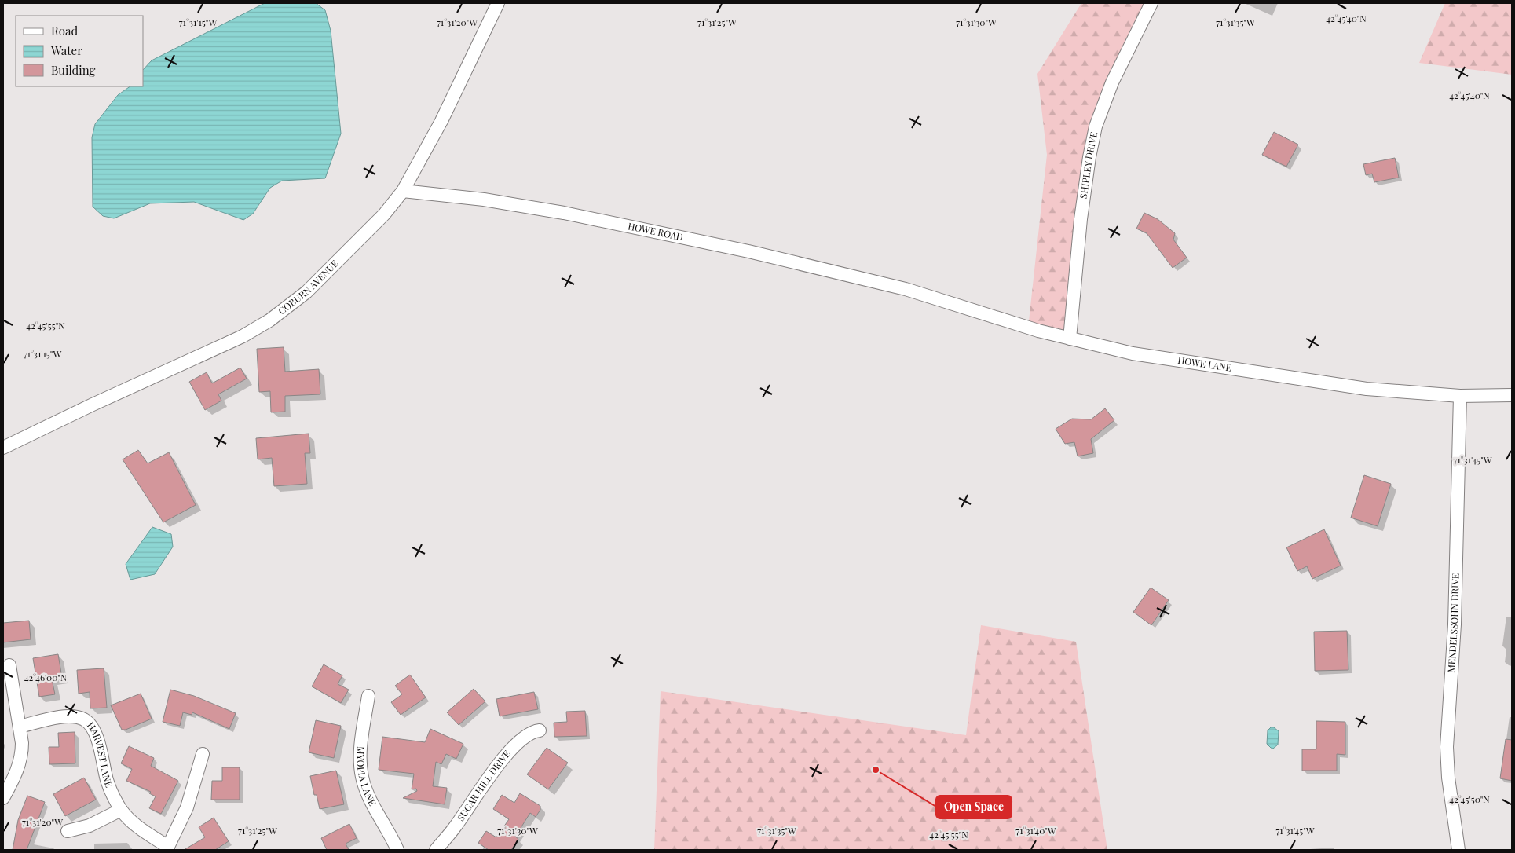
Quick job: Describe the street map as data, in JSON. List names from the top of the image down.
{
  "streets": {
    "street": [
      "SHIPLEY DRIVE",
      "HOWE ROAD",
      "COBURN AVENUE",
      "HOWE LANE",
      "MENDELSSOHN DRIVE",
      "HARVEST LANE",
      "MYOPIA LANE",
      "SUGAR HILL DRIVE"
    ]
  },
  "crossings": [
    ["SHIPLEY DRIVE", "HOWE LANE"],
    ["HOWE ROAD", "COBURN AVENUE"],
    ["HOWE ROAD", "HOWE LANE"],
    ["HOWE LANE", "MENDELSSOHN DRIVE"]
  ],
  "places": ["Open Space"],
  "legend": ["Road", "Water", "Building"],
  "coordinates": [
    "42°45'40\"N",
    "71°31'15\"W",
    "71°31'20\"W",
    "71°31'25\"W",
    "71°31'30\"W",
    "71°31'35\"W",
    "42°45'55\"N",
    "71°31'45\"W",
    "42°46'00\"N",
    "42°45'50\"N",
    "71°31'40\"W"
  ]
}
